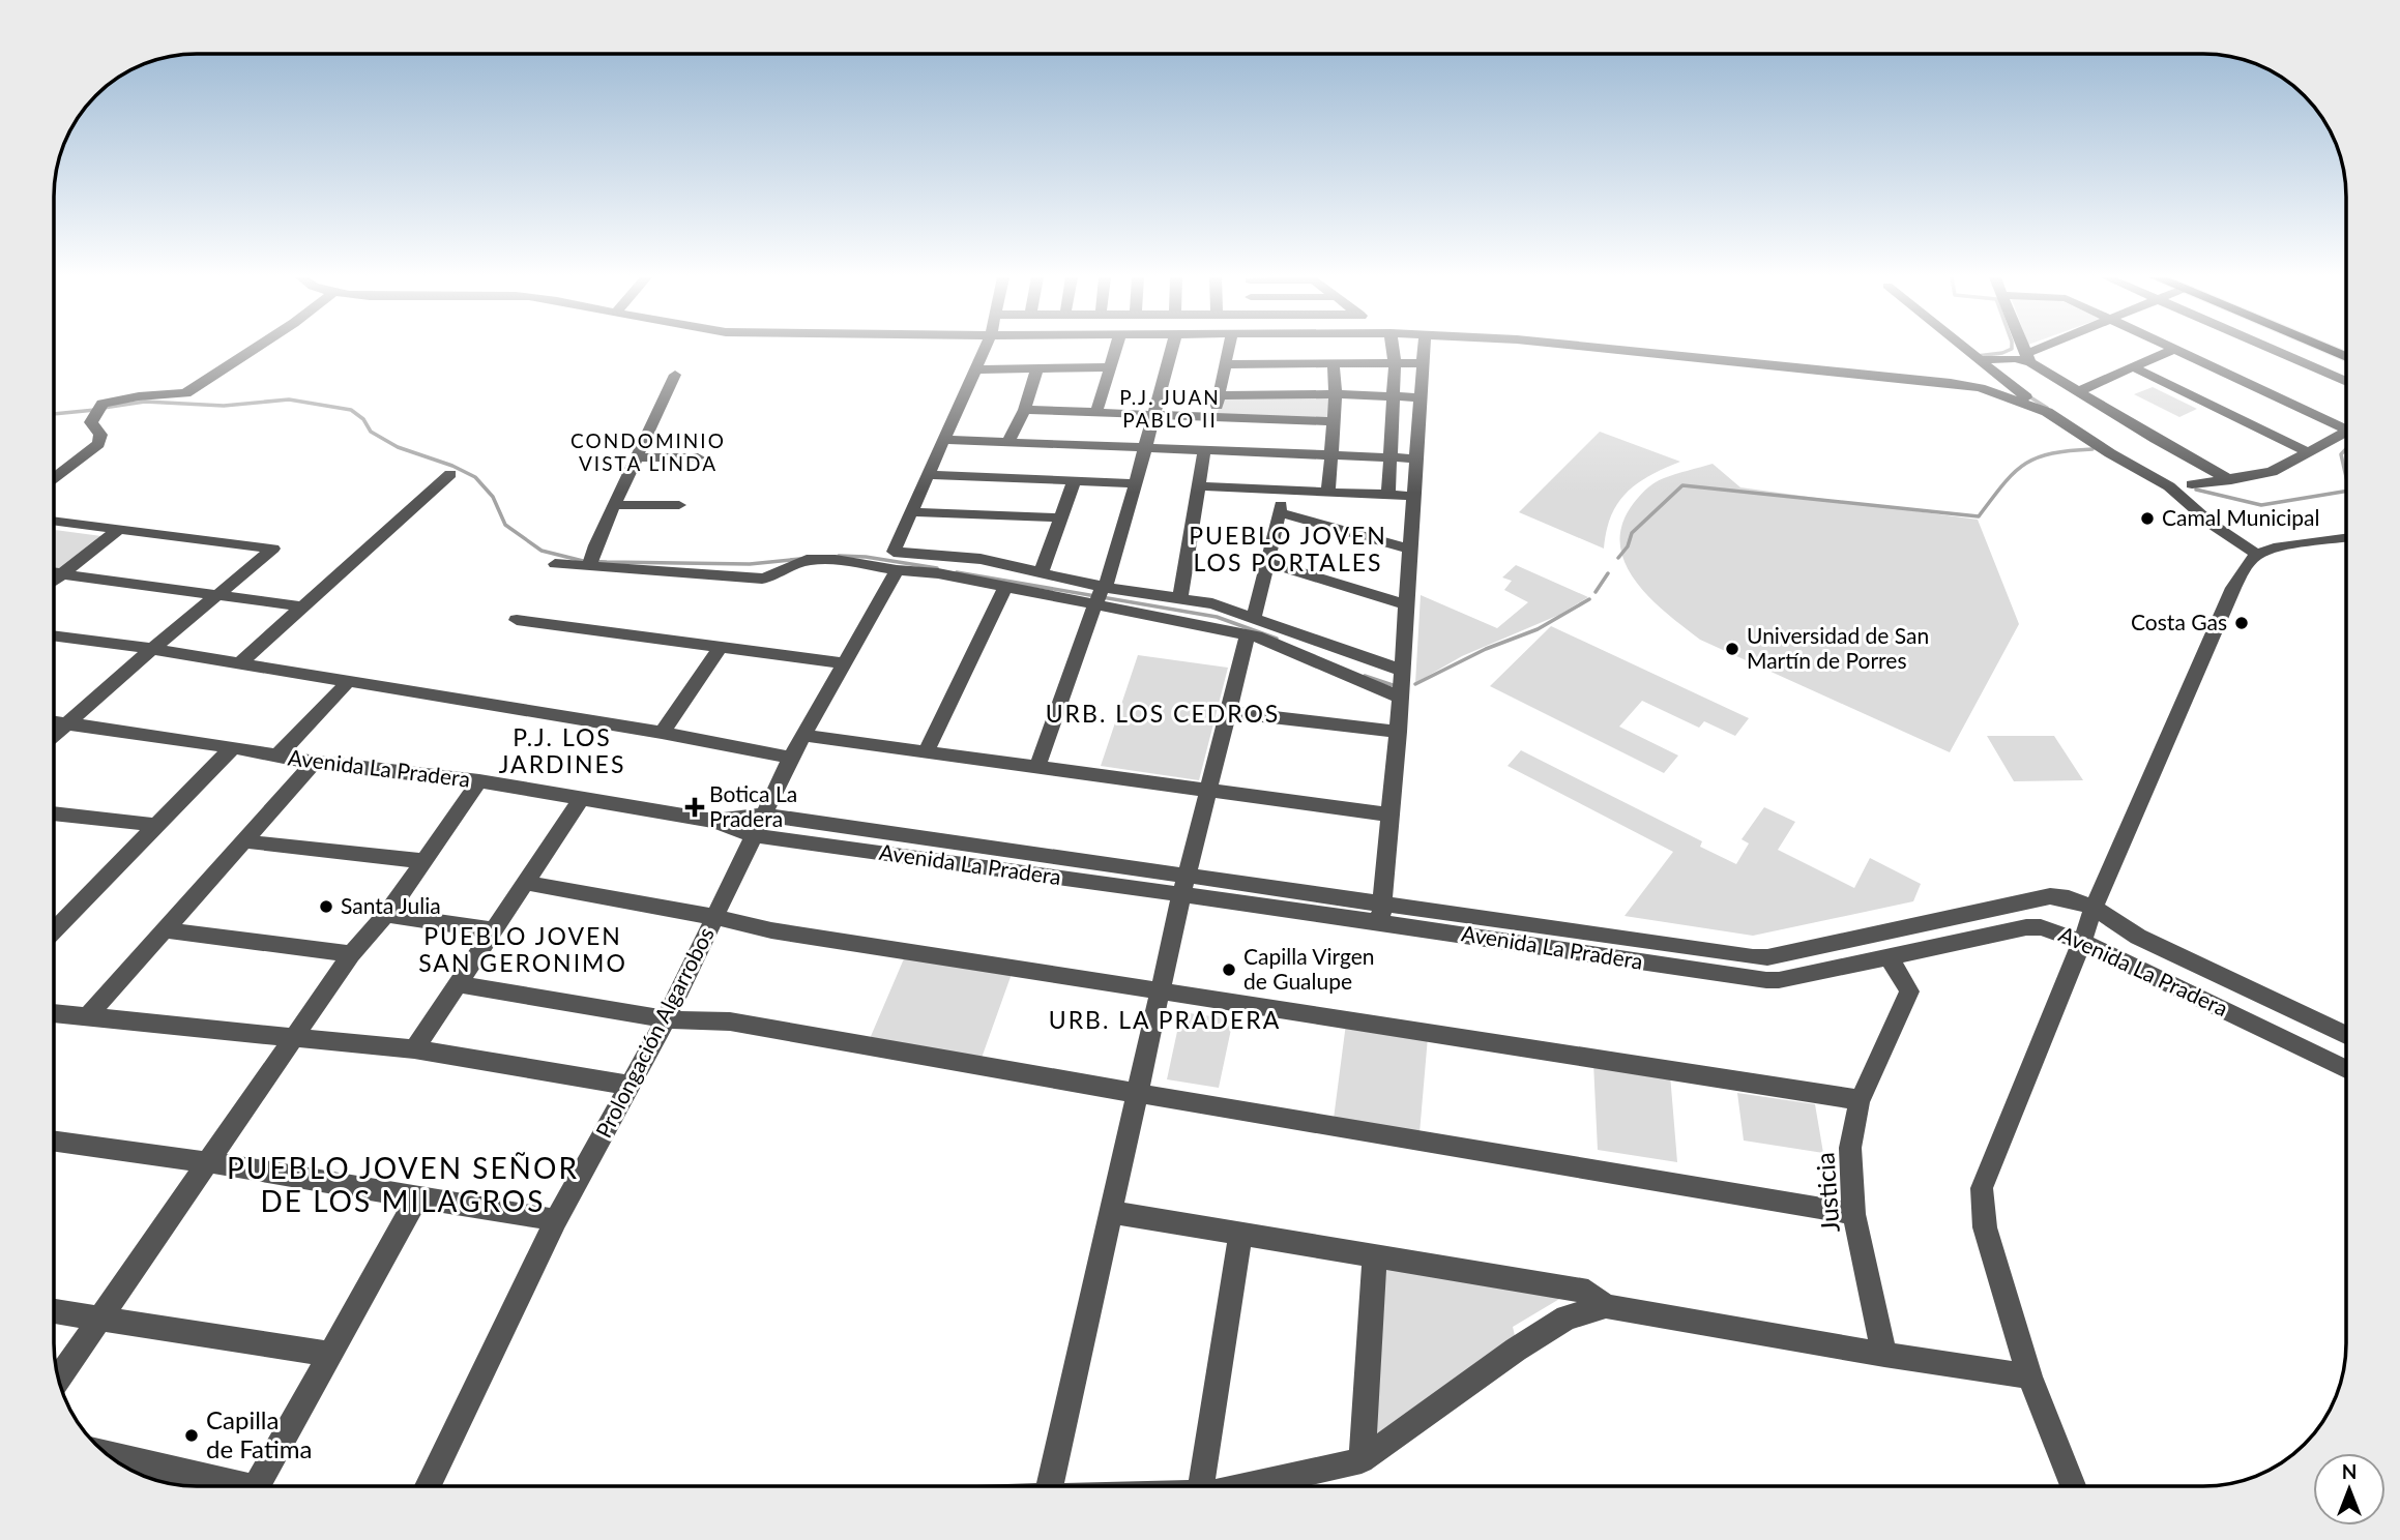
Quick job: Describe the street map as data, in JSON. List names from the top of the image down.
{
  "streets": {
    "street": ["Avenida La Pradera", "Prolongación Algarrobos", "Justicia"]
  },
  "crossings": [
    ["Avenida La Pradera", "Prolongación Algarrobos"],
    ["Avenida La Pradera", "Justicia"]
  ],
  "districts": [
    "P.J. JUAN PABLO II",
    "CONDOMINIO VISTA LINDA",
    "PUEBLO JOVEN LOS PORTALES",
    "URB. LOS CEDROS",
    "P.J. LOS JARDINES",
    "PUEBLO JOVEN SAN GERONIMO",
    "URB. LA PRADERA",
    "PUEBLO JOVEN SEÑOR DE LOS MILAGROS"
  ],
  "places": {
    "other": [
      "Camal Municipal",
      "Costa Gas",
      "Universidad de San Martín de Porres",
      "Santa Julia",
      "Capilla Virgen de Gualupe",
      "Capilla de Fatima"
    ],
    "health": ["Botica La Pradera"]
  },
  "north": "top"
}
